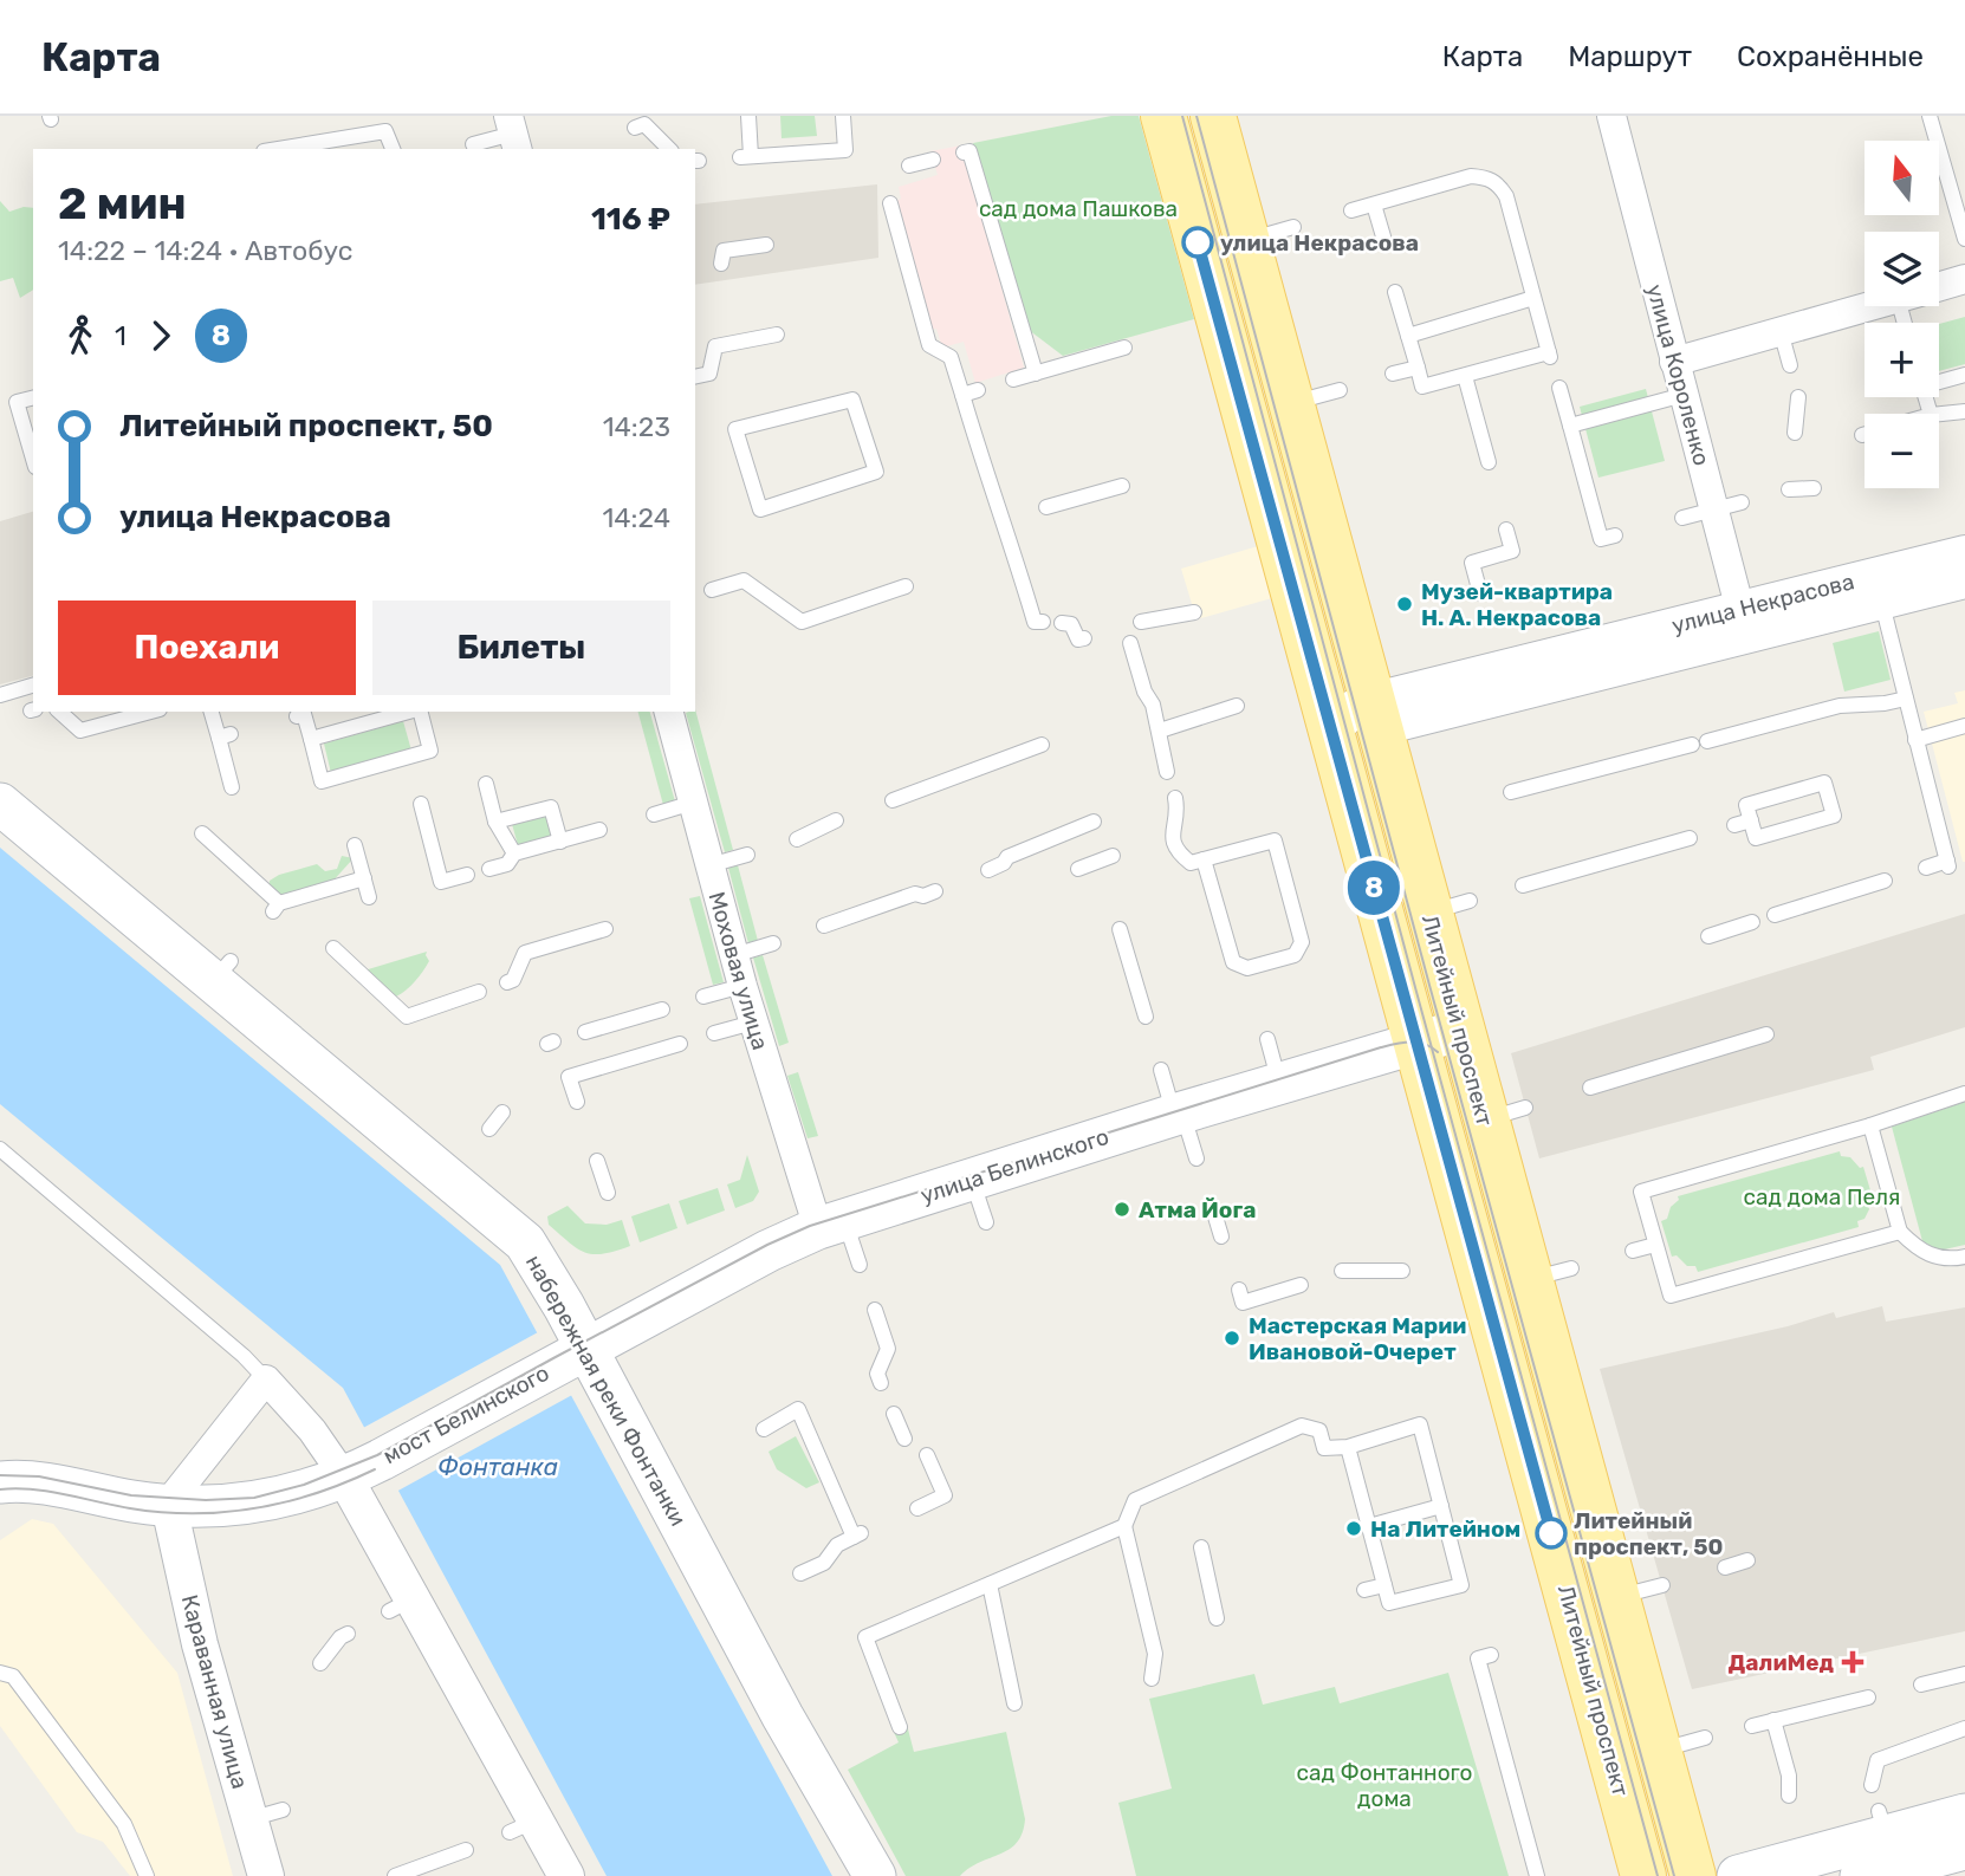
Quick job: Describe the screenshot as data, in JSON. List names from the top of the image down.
{
  "streets": {
    "main road": [
      "Литейный проспект",
      "улица Белинского",
      "набережная реки Фонтанки",
      "мост Белинского"
    ],
    "street": [
      "улица Короленко",
      "улица Некрасова",
      "Моховая улица",
      "Караванная улица"
    ]
  },
  "crossings": [
    ["улица Короленко", "улица Некрасова"],
    ["улица Некрасова", "Литейный проспект"],
    ["Моховая улица", "улица Белинского"],
    ["Литейный проспект", "улица Белинского"],
    ["улица Белинского", "набережная реки Фонтанки"],
    ["улица Белинского", "мост Белинского"],
    ["набережная реки Фонтанки", "мост Белинского"],
    ["мост Белинского", "Караванная улица"]
  ],
  "water": ["Фонтанка"],
  "parks": ["сад дома Пашкова", "сад дома Пеля", "сад Фонтанного дома"],
  "places": {
    "other": [
      "улица Некрасова",
      "Музей-квартира Н. А. Некрасова",
      "Атма Йога",
      "Мастерская Марии Ивановой-Очерет",
      "На Литейном",
      "Литейный проспект, 50"
    ],
    "health": ["ДалиМед"]
  },
  "lines": ["bus line 8"],
  "north": "top",
  "page": {
    "header": "Карта",
    "nav": ["Карта", "Маршрут", "Сохранённые"],
    "on_map": "8",
    "map_buttons": ["+", "−"],
    "heading": ["2 мин", "14:22 – 14:24 · Автобус", "116 ₽"],
    "legs": ["1", "8"],
    "list": [
      {
        "name": "Литейный проспект, 50",
        "value": "14:23"
      },
      {
        "name": "улица Некрасова",
        "value": "14:24"
      }
    ],
    "buttons": ["Поехали", "Билеты"]
  }
}
